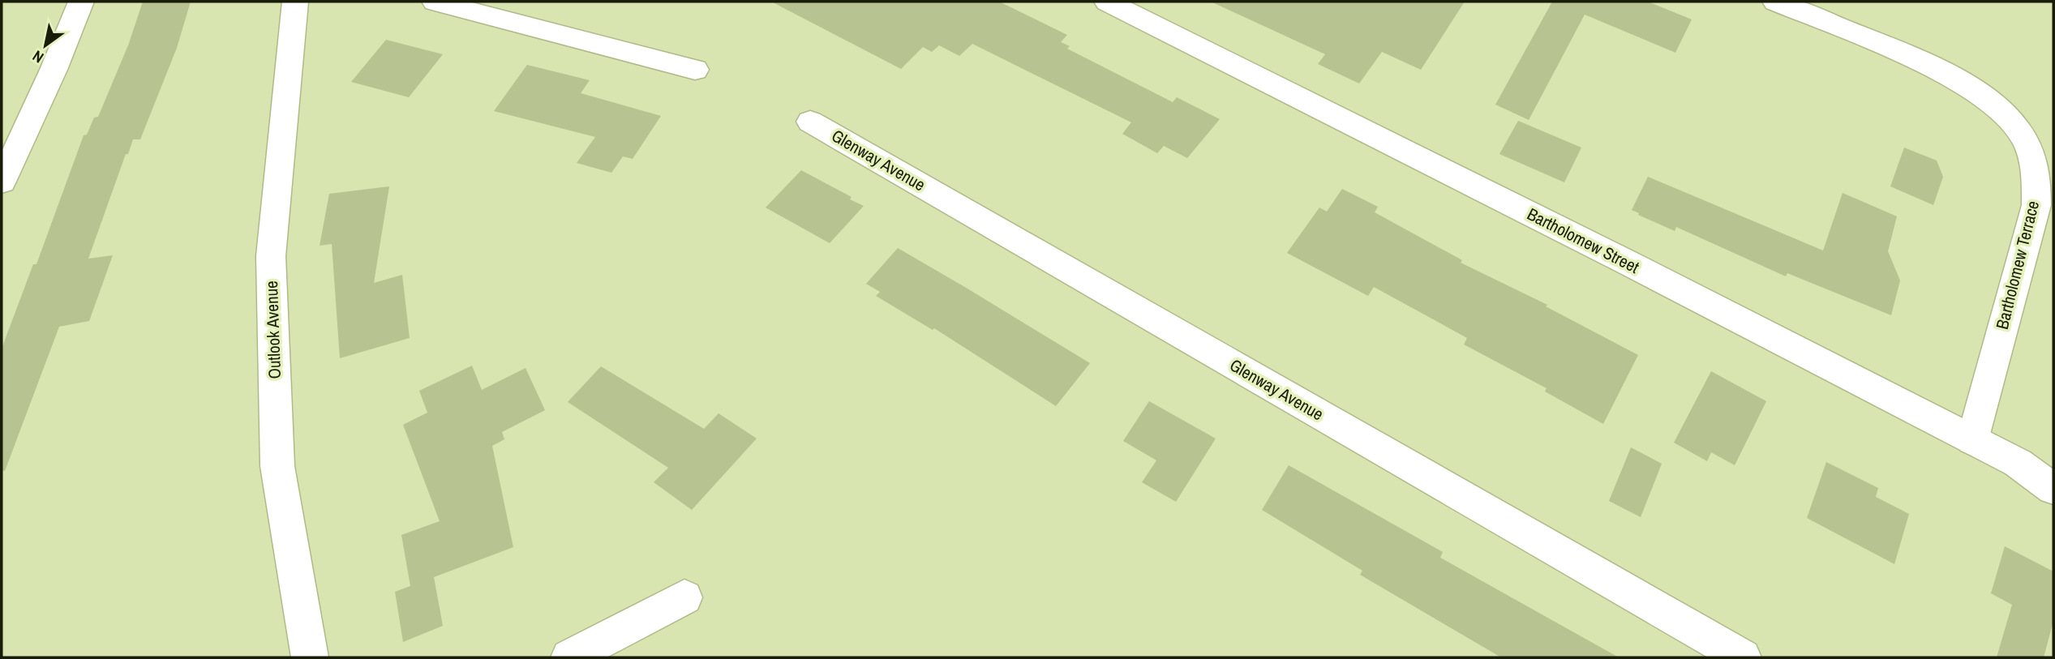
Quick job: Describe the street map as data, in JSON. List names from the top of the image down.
{
  "streets": {
    "street": [
      "Glenway Avenue",
      "Bartholomew Street",
      "Bartholomew Terrace",
      "Outlook Avenue"
    ]
  },
  "crossings": [
    ["Bartholomew Street", "Bartholomew Terrace"]
  ],
  "north": "bottom left"
}
